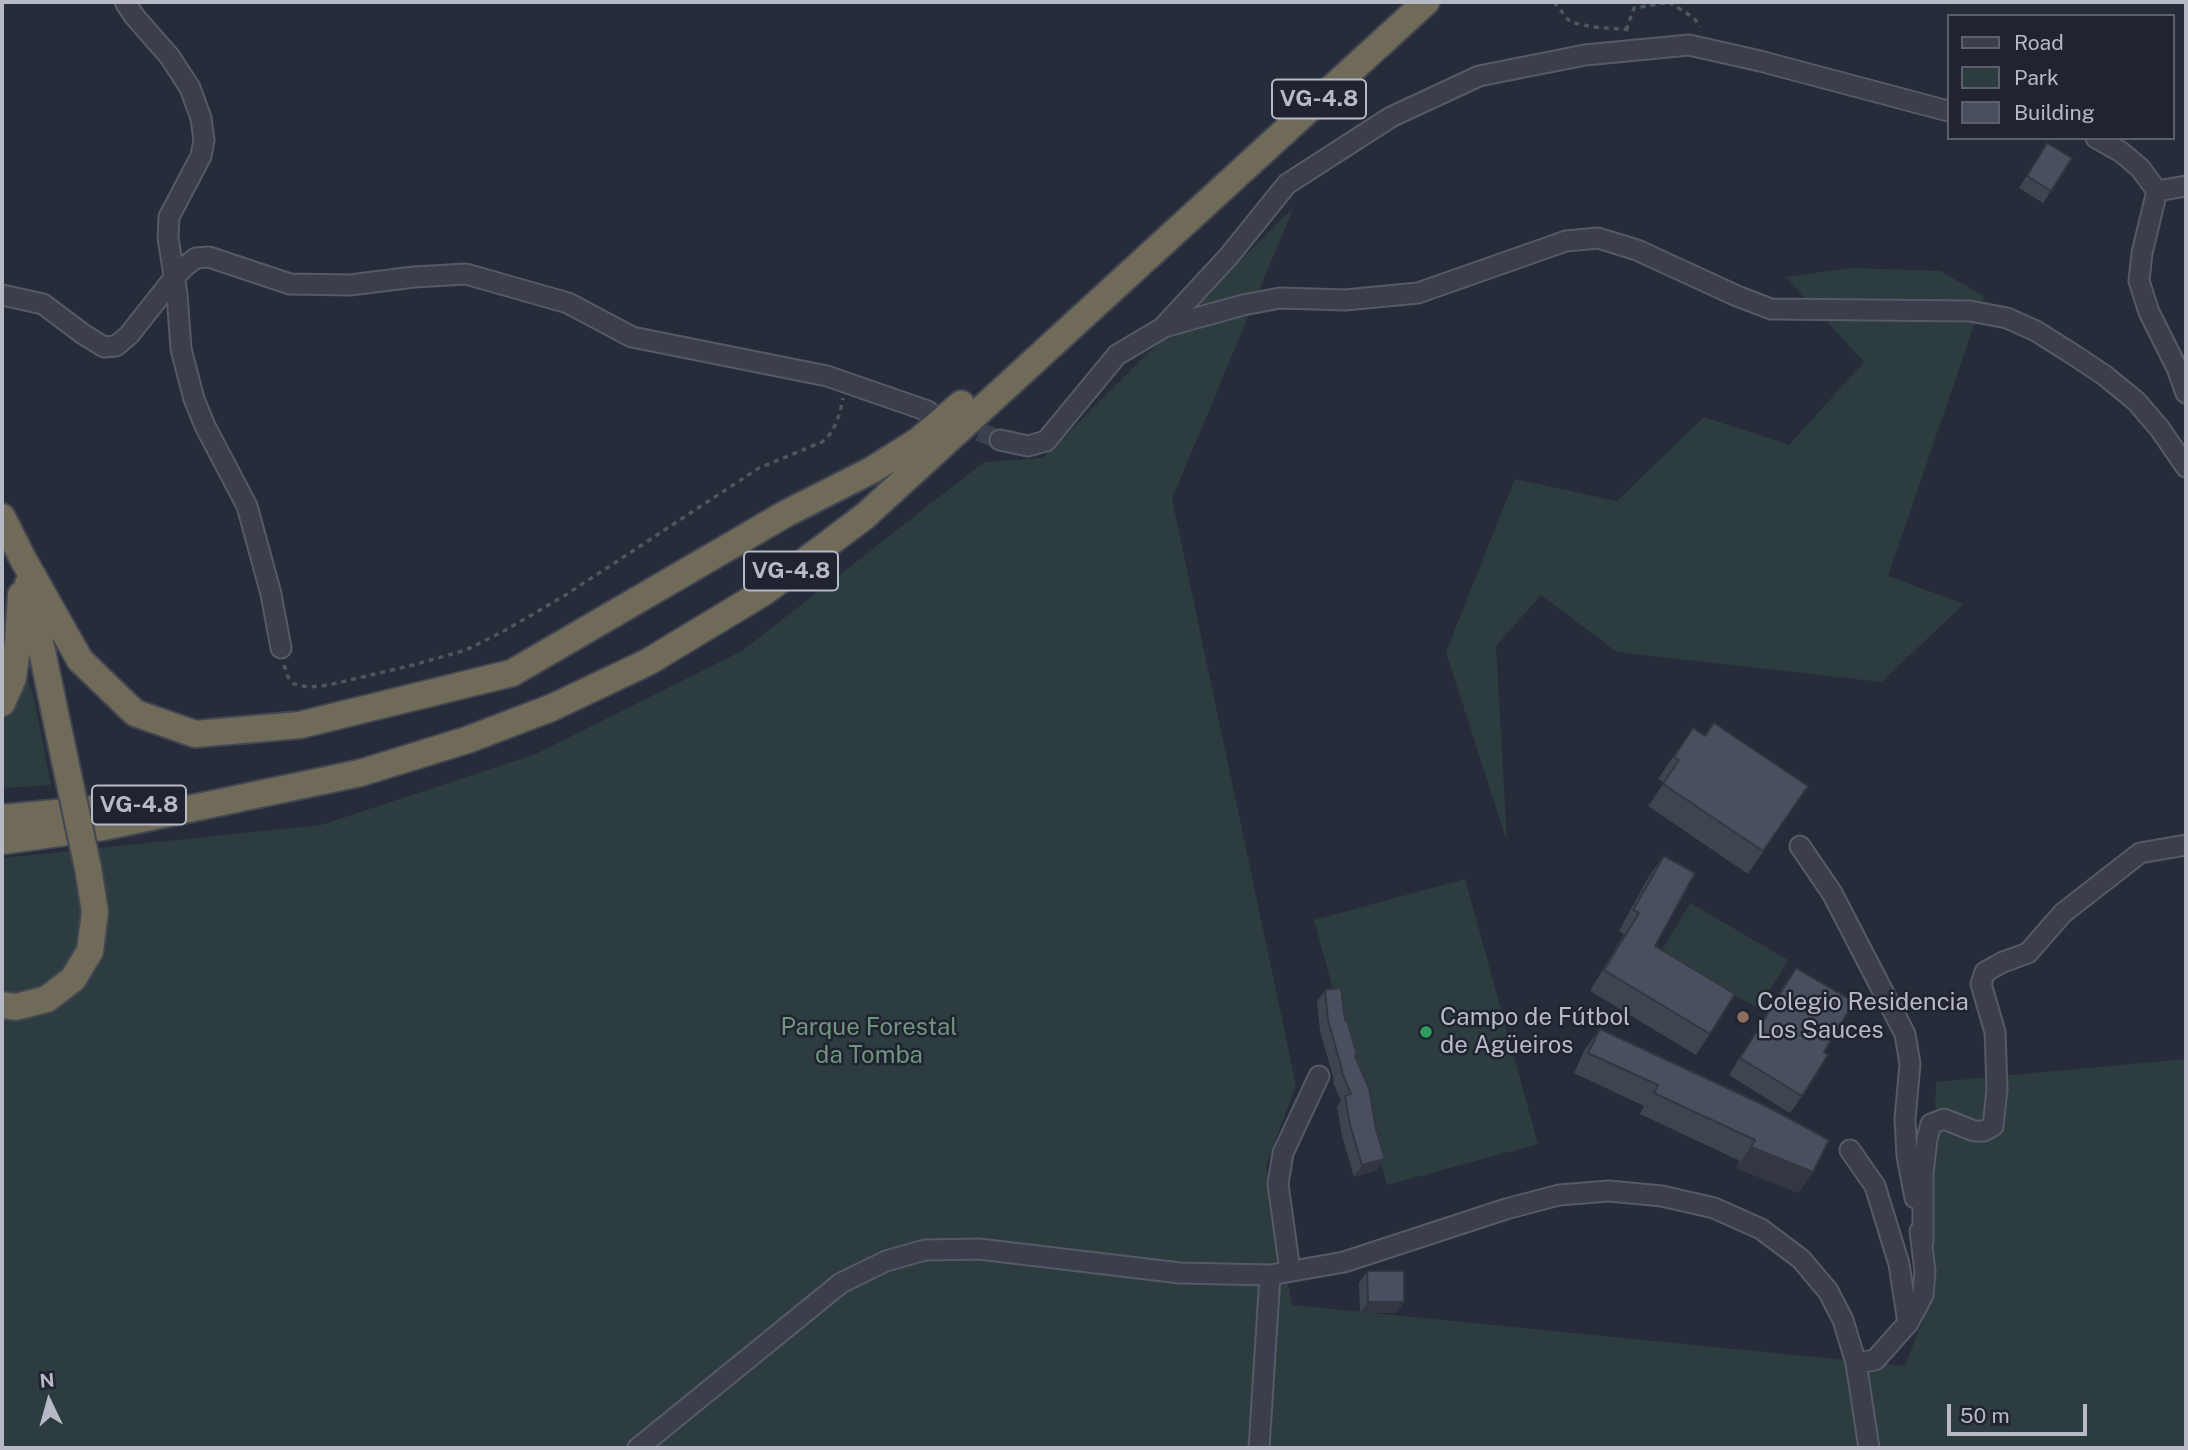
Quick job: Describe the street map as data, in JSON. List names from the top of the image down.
{
  "streets": {
    "highway": ["VG-4.8"]
  },
  "parks": ["Parque Forestal da Tomba"],
  "places": ["Colegio Residencia Los Sauces", "Campo de Fútbol de Agüeiros"],
  "legend": ["Road", "Park", "Building"],
  "scale_bar": "50 m",
  "north": "top"
}
